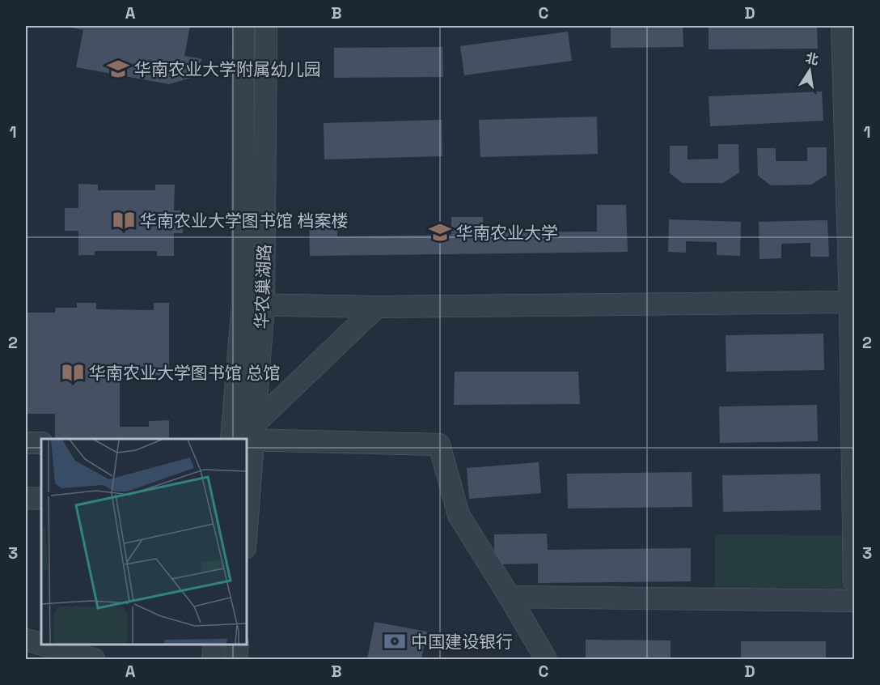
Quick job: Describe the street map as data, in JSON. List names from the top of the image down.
{
  "streets": {
    "street": ["华农巢湖路"]
  },
  "places": {
    "school or university": ["华南农业大学附属幼儿园", "华南农业大学"],
    "library": ["华南农业大学图书馆 档案楼", "华南农业大学图书馆 总馆"],
    "bank": ["中国建设银行"]
  },
  "north": "top",
  "grid": {
    "columns": [
      "A",
      "B",
      "C",
      "D"
    ],
    "rows": ["1", "2", "3"]
  }
}
